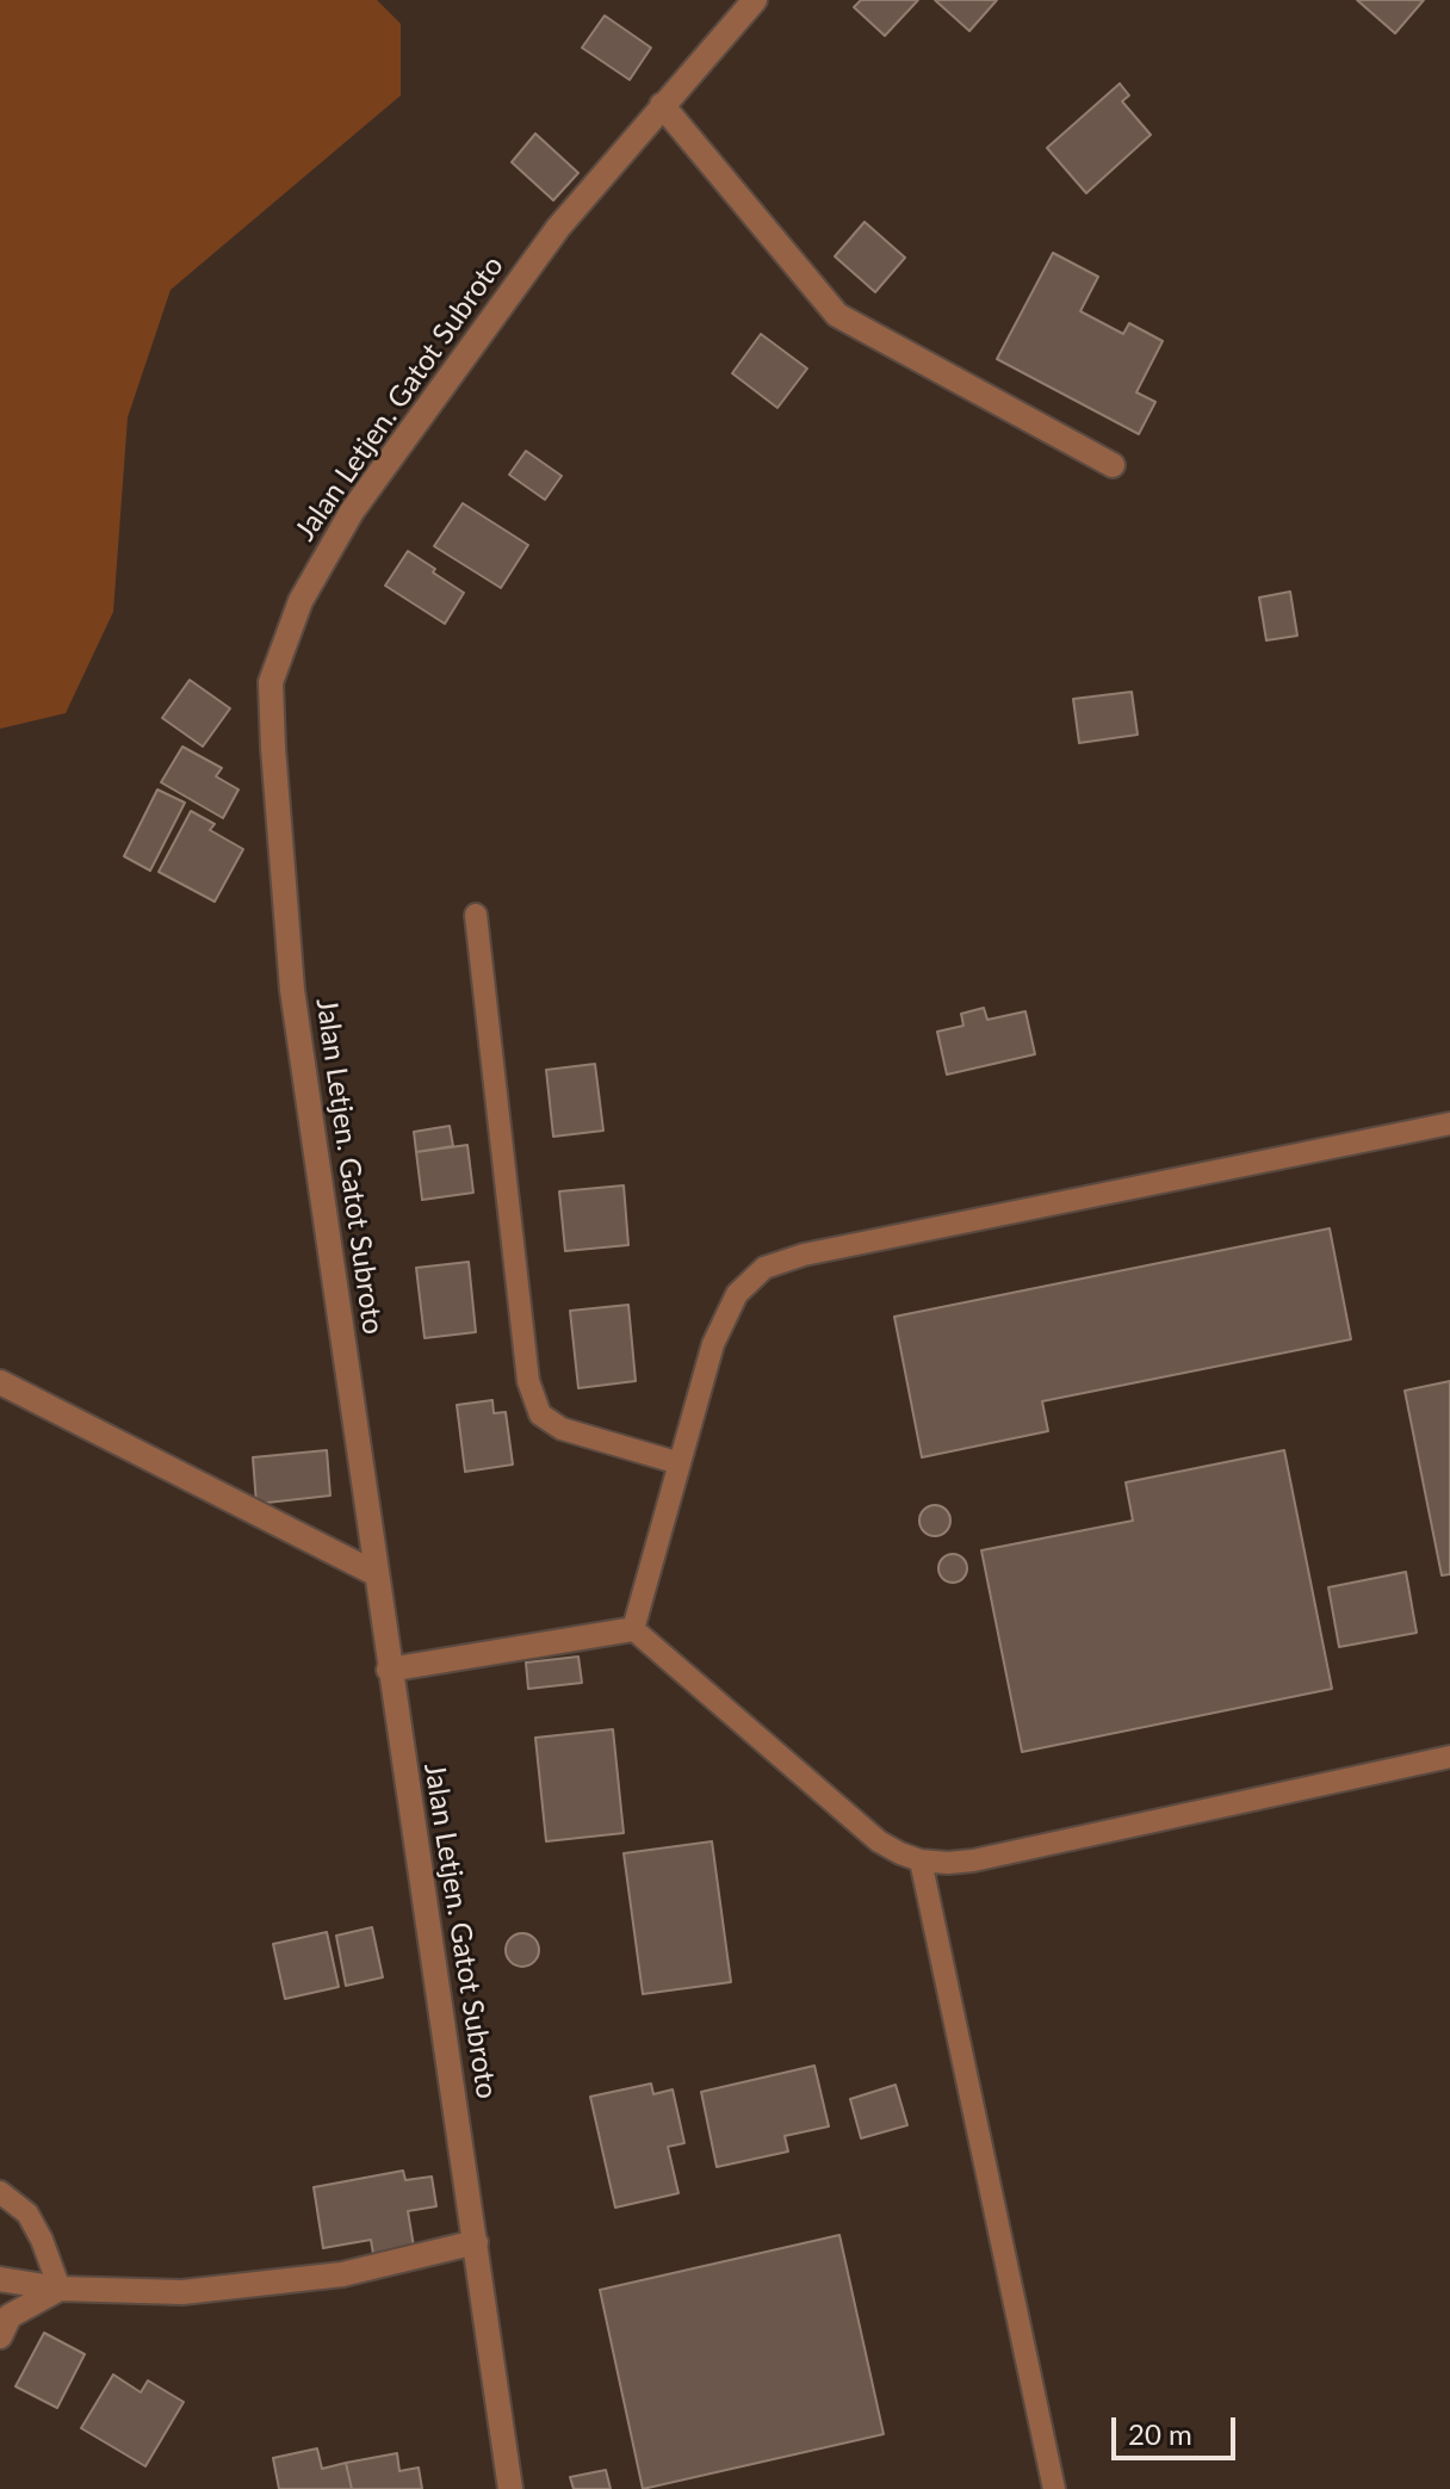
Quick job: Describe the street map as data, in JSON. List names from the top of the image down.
{
  "streets": {
    "street": ["Jalan Letjen. Gatot Subroto"]
  },
  "scale_bar": "20 m"
}
